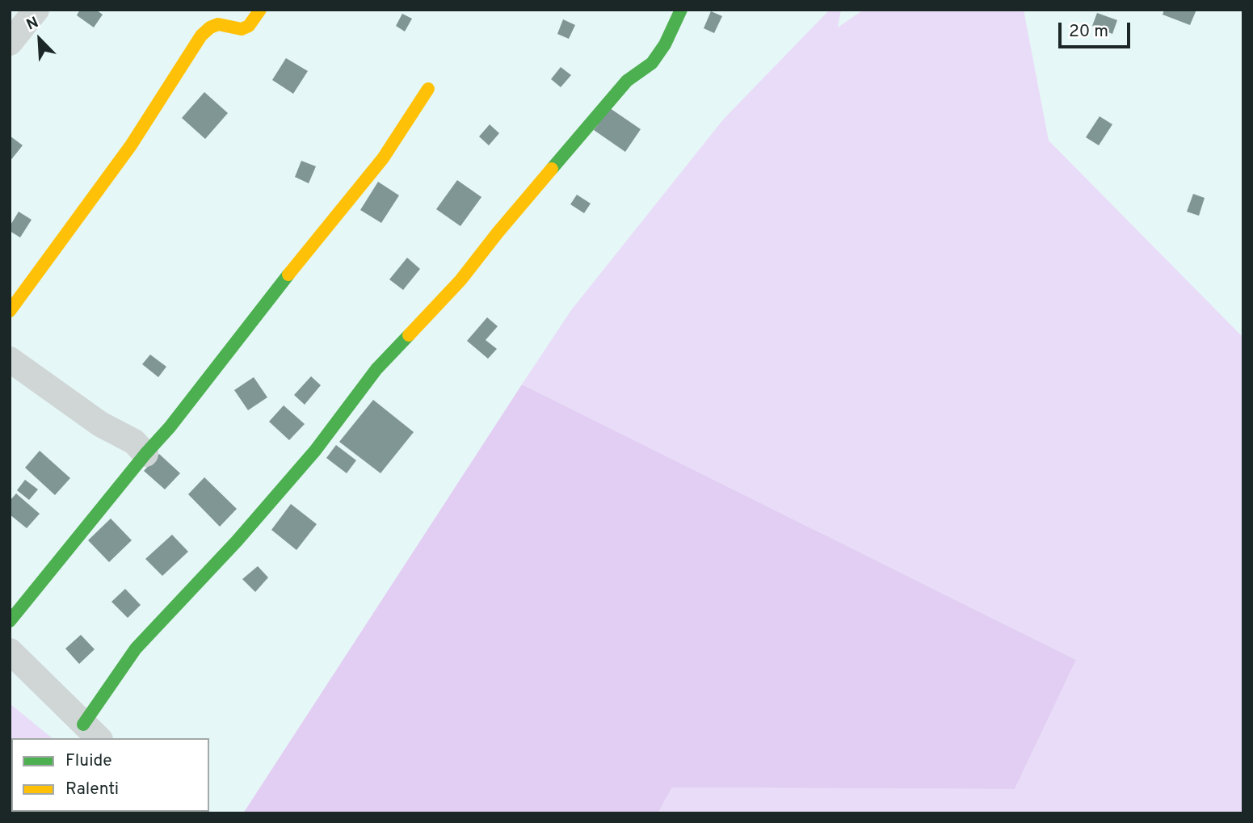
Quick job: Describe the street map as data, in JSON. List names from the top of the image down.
{
  "legend": ["Fluide", "Ralenti"],
  "scale_bar": "20 m",
  "north": "top left"
}
